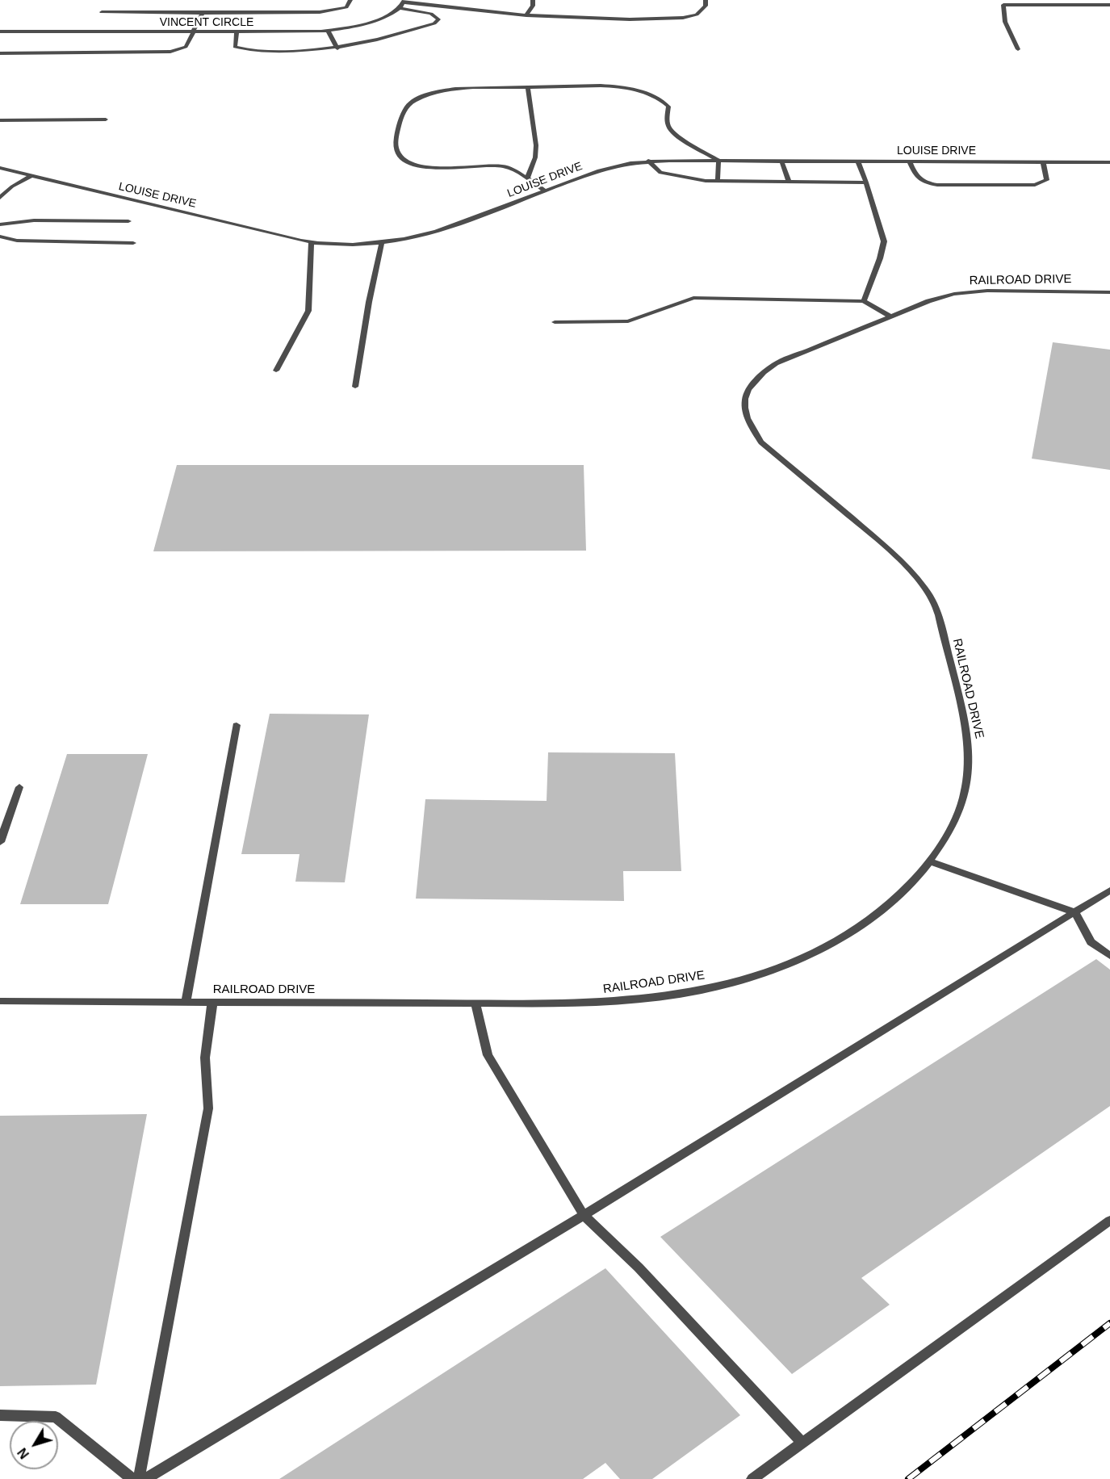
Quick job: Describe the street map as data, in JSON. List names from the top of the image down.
{
  "streets": {
    "street": ["VINCENT CIRCLE", "LOUISE DRIVE", "RAILROAD DRIVE"]
  },
  "north": "bottom left"
}
